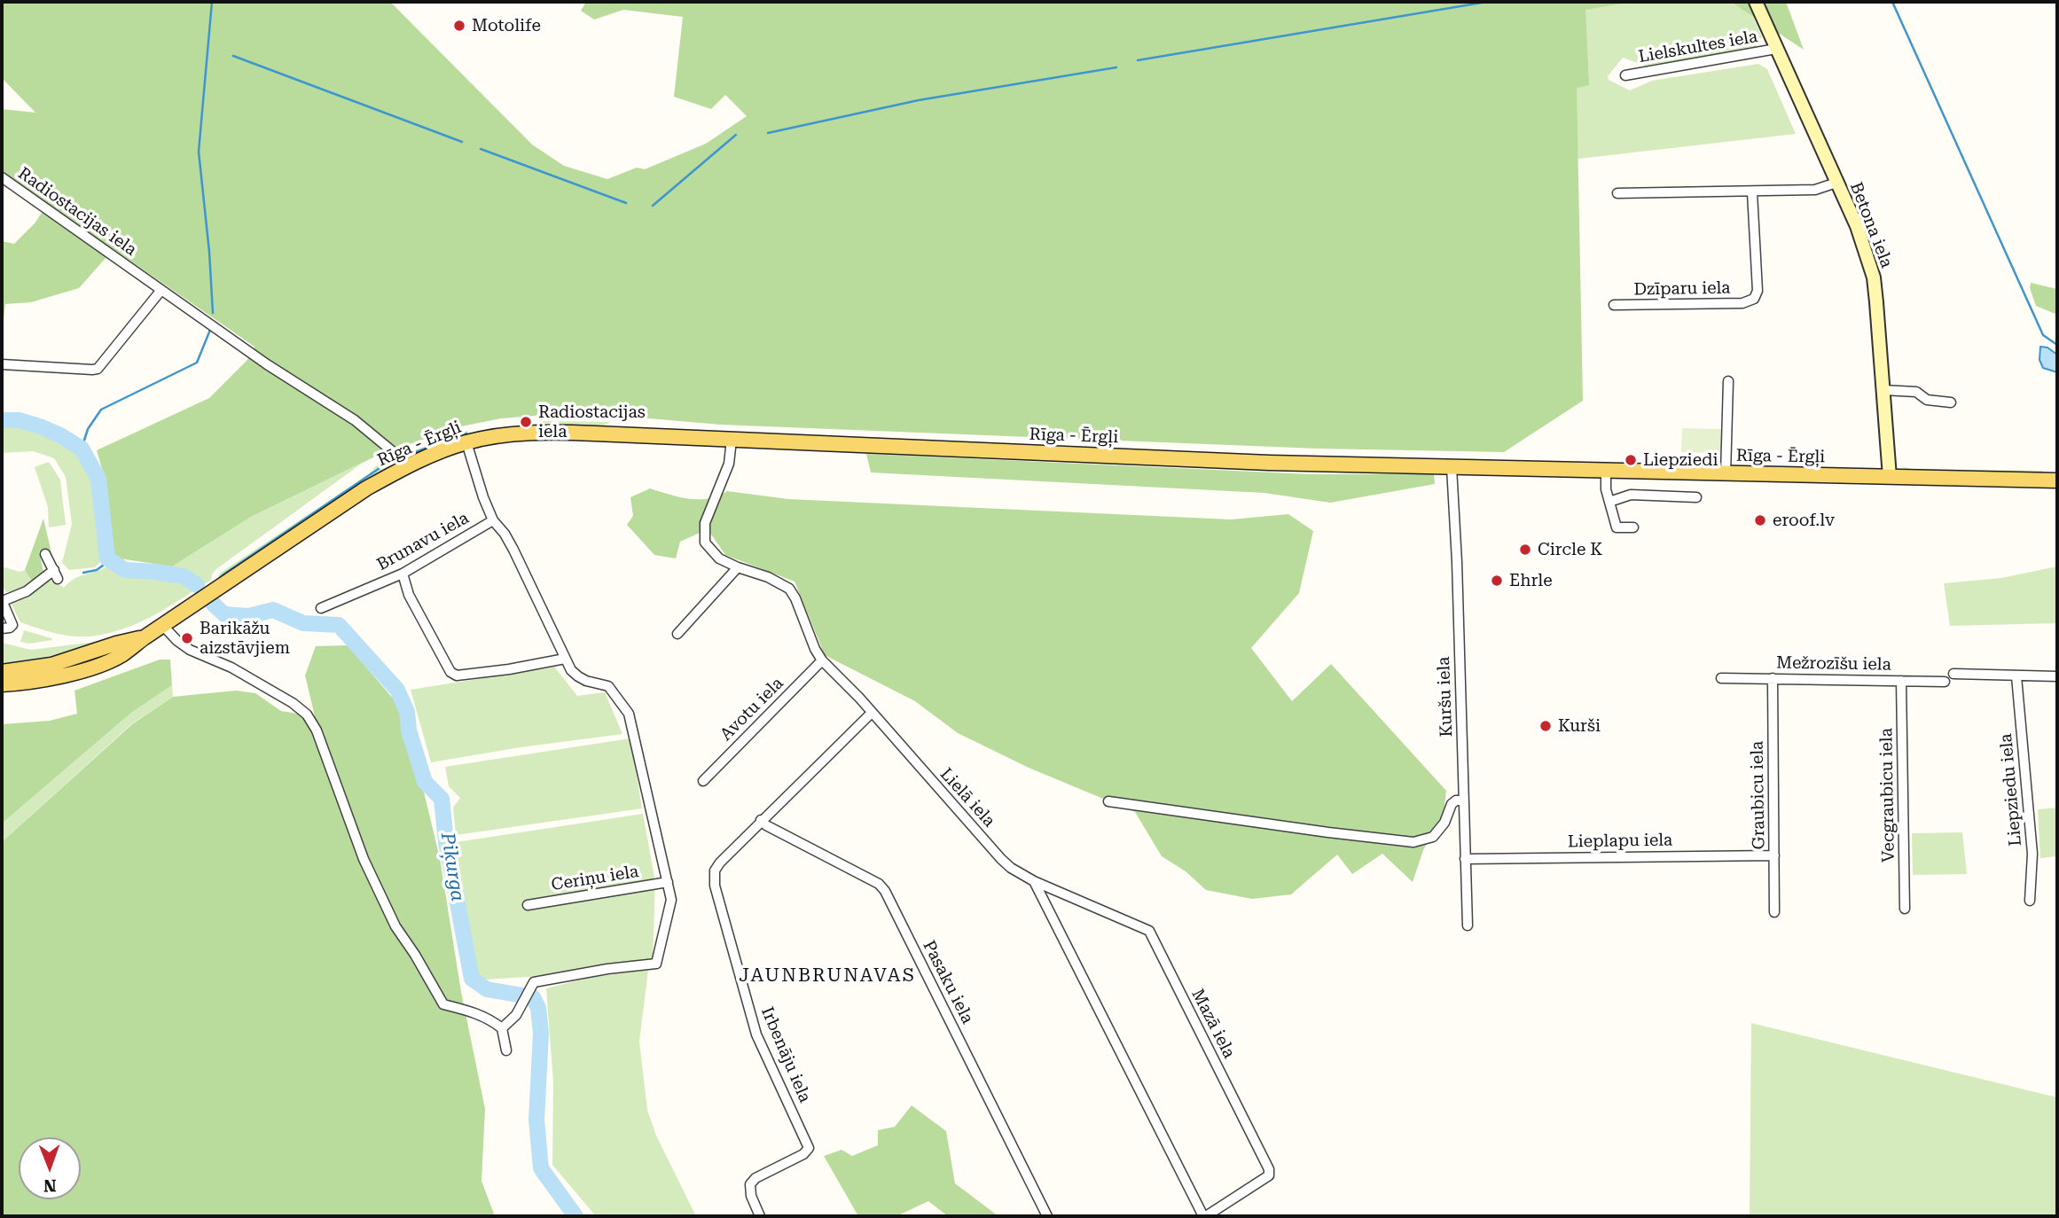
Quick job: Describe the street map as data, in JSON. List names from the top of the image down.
{
  "streets": {
    "main road": ["Betona iela", "Rīga - Ērgļi"],
    "street": [
      "Lielskultes iela",
      "Radiostacijas iela",
      "Dzīparu iela",
      "Brunavu iela",
      "Mežrozīšu iela",
      "Kuršu iela",
      "Avotu iela",
      "Liepziedu iela",
      "Graubicu iela",
      "Vecgraubicu iela",
      "Lielā iela",
      "Lieplapu iela",
      "Ceriņu iela",
      "Pasaku iela",
      "Mazā iela",
      "Irbenāju iela"
    ]
  },
  "crossings": [
    ["Lielskultes iela", "Betona iela"],
    ["Radiostacijas iela", "Rīga - Ērgļi"],
    ["Betona iela", "Rīga - Ērgļi"],
    ["Rīga - Ērgļi", "Brunavu iela"],
    ["Rīga - Ērgļi", "Kuršu iela"],
    ["Rīga - Ērgļi", "Lielā iela"],
    ["Mežrozīšu iela", "Graubicu iela"],
    ["Mežrozīšu iela", "Vecgraubicu iela"],
    ["Kuršu iela", "Lieplapu iela"],
    ["Avotu iela", "Lielā iela"],
    ["Graubicu iela", "Lieplapu iela"],
    ["Lielā iela", "Mazā iela"],
    ["Lielā iela", "Irbenāju iela"],
    ["Pasaku iela", "Irbenāju iela"]
  ],
  "districts": ["JAUNBRUNAVAS"],
  "water": ["Piķurga"],
  "places": [
    "Motolife",
    "Radiostacijas iela",
    "Liepziedi",
    "eroof.lv",
    "Circle K",
    "Ehrle",
    "Barikāžu aizstāvjiem",
    "Kurši"
  ],
  "north": "bottom"
}
